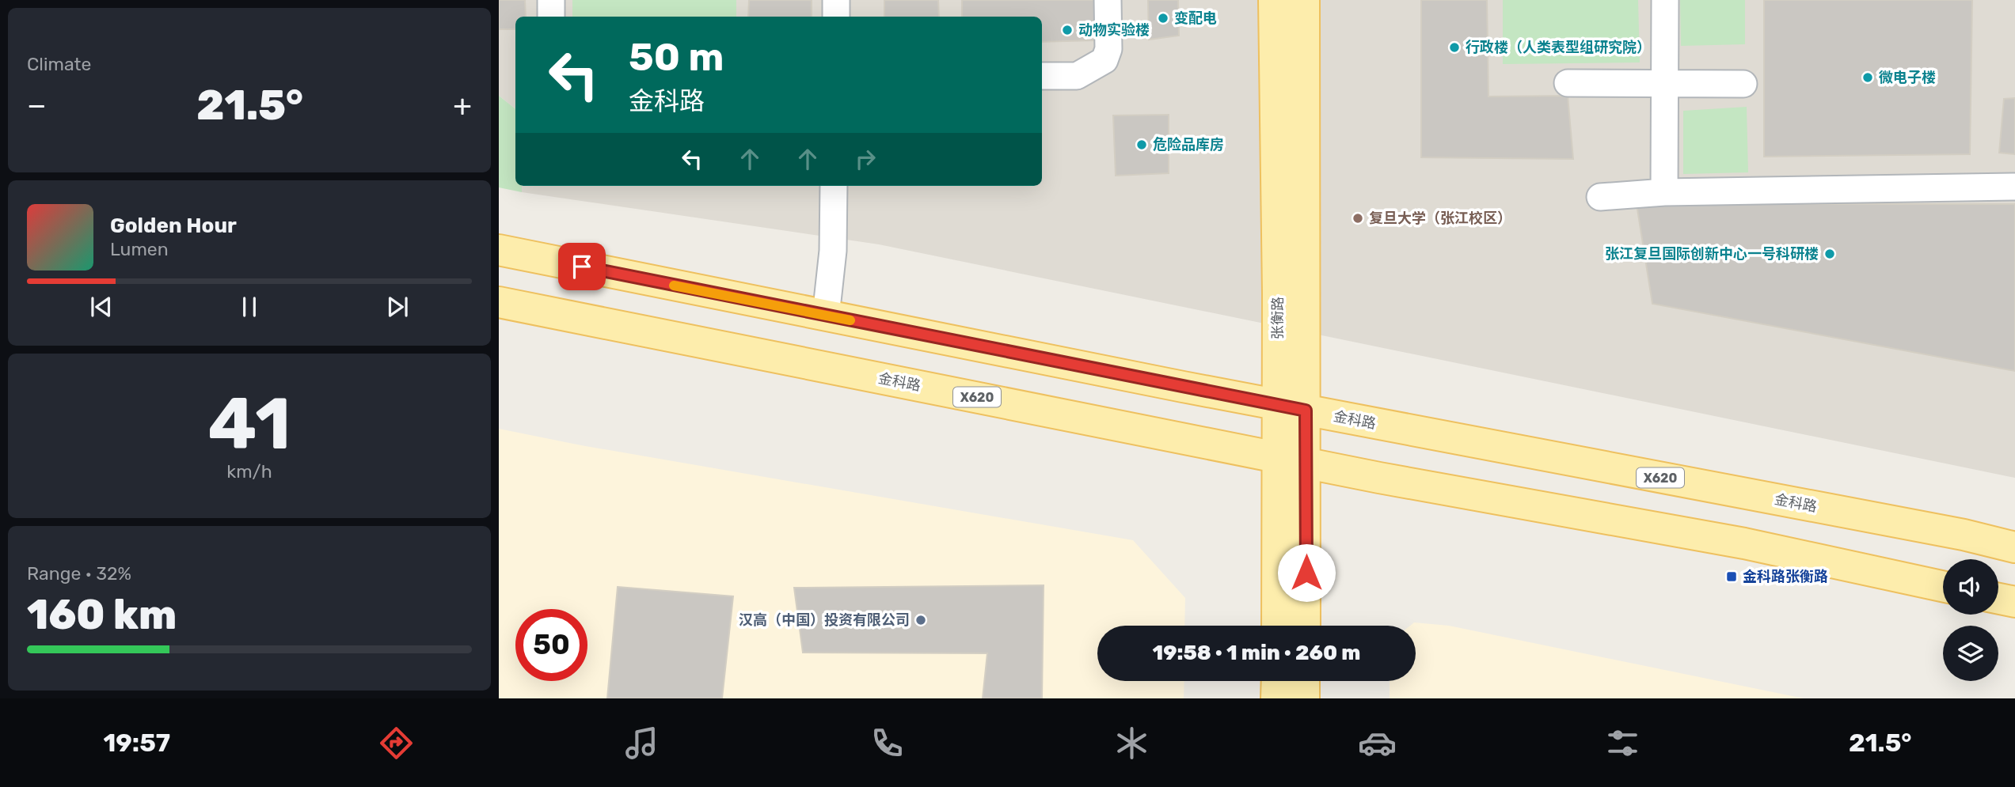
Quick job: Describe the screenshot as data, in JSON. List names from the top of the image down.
{
  "streets": {
    "main road": ["张衡路", "金科路", "X620"]
  },
  "crossings": [
    ["张衡路", "金科路"]
  ],
  "places": {
    "other": [
      "变配电",
      "动物实验楼",
      "行政楼（人类表型组研究院）",
      "微电子楼",
      "危险品库房",
      "复旦大学（张江校区）",
      "张江复旦国际创新中心一号科研楼",
      "汉高（中国）投资有限公司"
    ],
    "transit": ["金科路张衡路"]
  },
  "page": {
    "tile": [
      "Climate",
      ["41", "km/h"],
      ["Range · 32%", "160 km"]
    ],
    "turn": ["50 m", "金科路"],
    "heat": ["−", "21.5°", "+"],
    "song": ["Golden Hour", "Lumen"],
    "limit": "50",
    "trip": "19:58 · 1 min · 260 m",
    "tabs": ["19:57", "21.5°"]
  }
}
